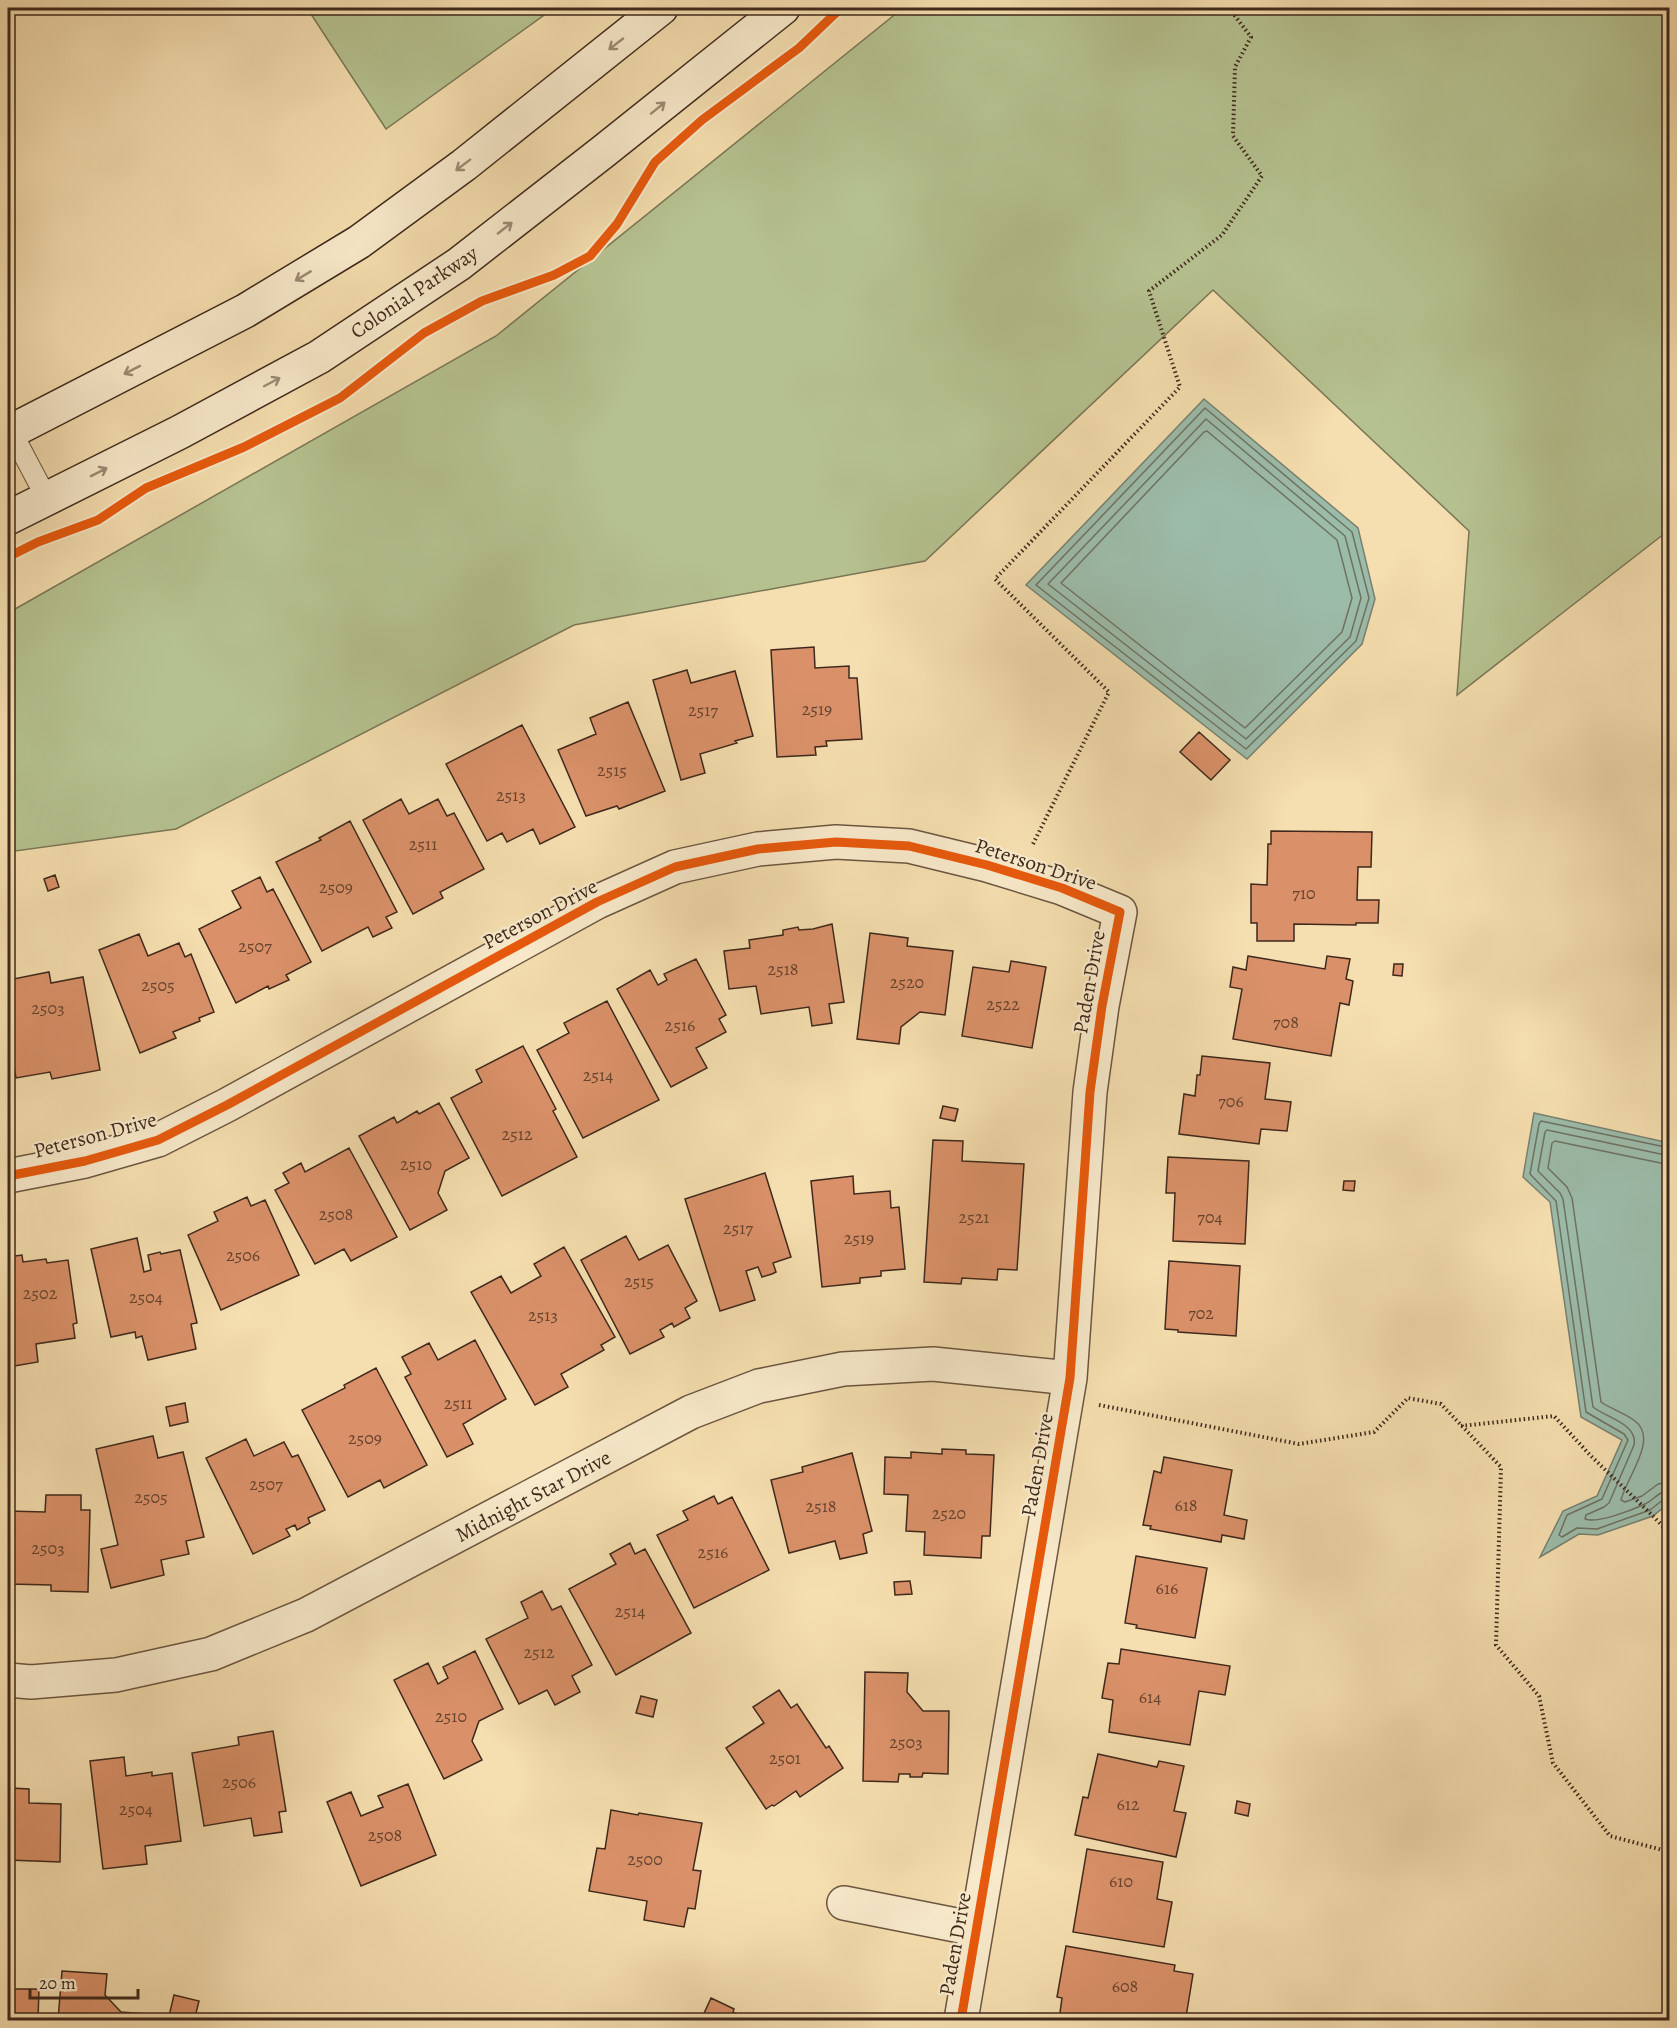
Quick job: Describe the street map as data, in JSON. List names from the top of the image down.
{
  "streets": {
    "street": [
      "Colonial Parkway",
      "Peterson Drive",
      "Paden Drive",
      "Midnight Star Drive"
    ]
  },
  "crossings": [
    ["Peterson Drive", "Paden Drive"],
    ["Paden Drive", "Midnight Star Drive"]
  ],
  "house_numbers": [
    "2519",
    "2517",
    "2515",
    "2513",
    "2511",
    "2509",
    "710",
    "2507",
    "2518",
    "2520",
    "2505",
    "2522",
    "2503",
    "708",
    "2516",
    "2514",
    "706",
    "2512",
    "2510",
    "2508",
    "2521",
    "704",
    "2517",
    "2519",
    "2506",
    "2515",
    "2502",
    "2504",
    "702",
    "2513",
    "2511",
    "2509",
    "2507",
    "2505",
    "618",
    "2518",
    "2520",
    "2503",
    "2516",
    "616",
    "2514",
    "2512",
    "614",
    "2510",
    "2503",
    "2501",
    "2506",
    "612",
    "2504",
    "2508",
    "2500",
    "610",
    "608"
  ],
  "scale_bar": "20 m"
}
